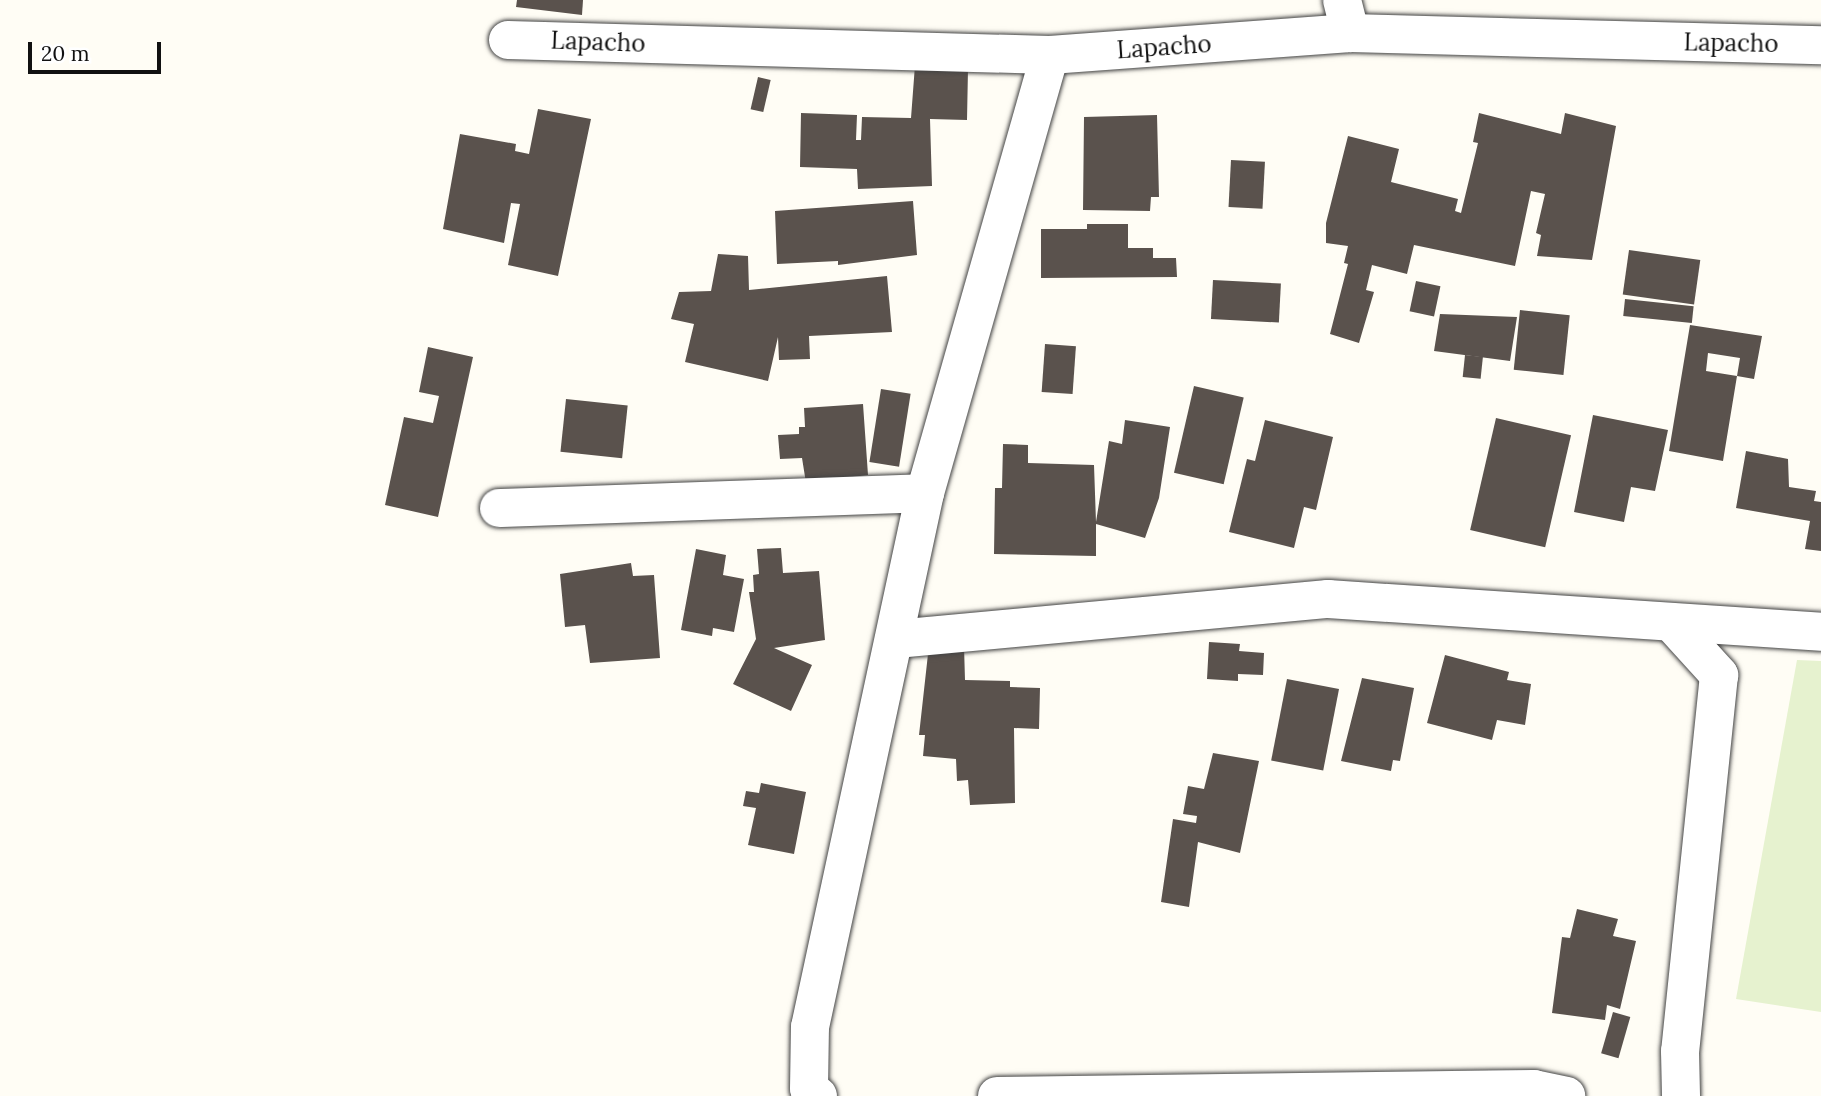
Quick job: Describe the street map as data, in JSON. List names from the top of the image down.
{
  "streets": {
    "street": ["Lapacho"]
  },
  "scale_bar": "20 m"
}
